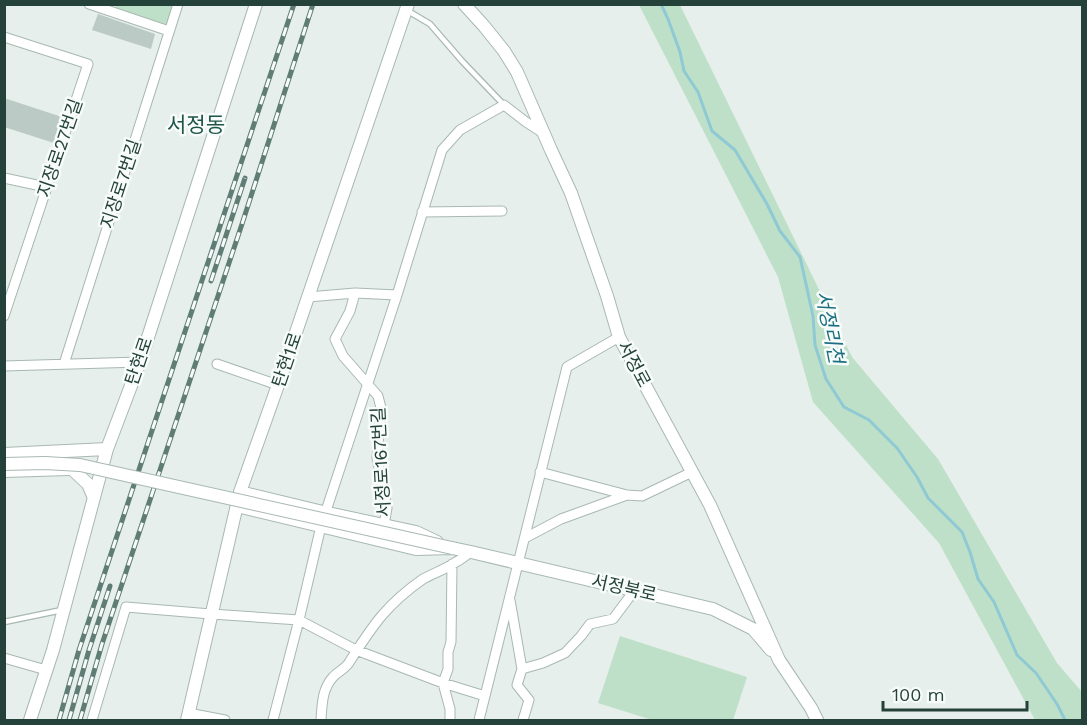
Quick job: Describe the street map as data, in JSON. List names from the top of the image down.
{
  "streets": {
    "street": [
      "지장로27번길",
      "지장로7번길",
      "탄현1로",
      "탄현로",
      "서정로",
      "서정로167번길",
      "서정북로"
    ]
  },
  "crossings": [
    ["서정로", "서정북로"]
  ],
  "districts": ["서정동"],
  "water": ["서정리천"],
  "scale_bar": "100 m"
}
